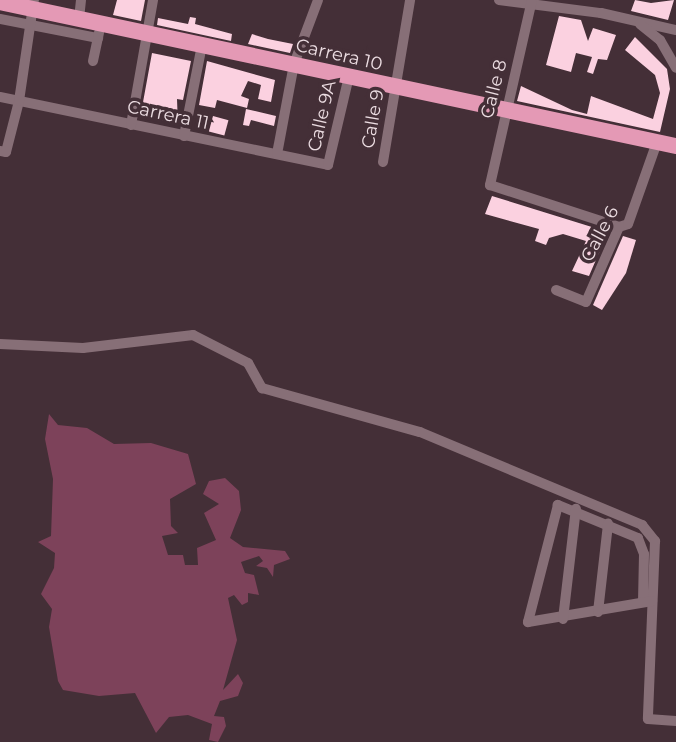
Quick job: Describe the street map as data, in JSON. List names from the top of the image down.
{
  "streets": {
    "highway": ["Carrera 10"],
    "street": [
      "Calle 8",
      "Carrera 11",
      "Calle 9A",
      "Calle 9",
      "Calle 6"
    ]
  },
  "crossings": [
    ["Carrera 10", "Calle 8"],
    ["Carrera 10", "Calle 9A"],
    ["Carrera 10", "Calle 9"],
    ["Carrera 10", "Calle 6"],
    ["Calle 8", "Calle 6"],
    ["Carrera 11", "Calle 9A"]
  ]
}
